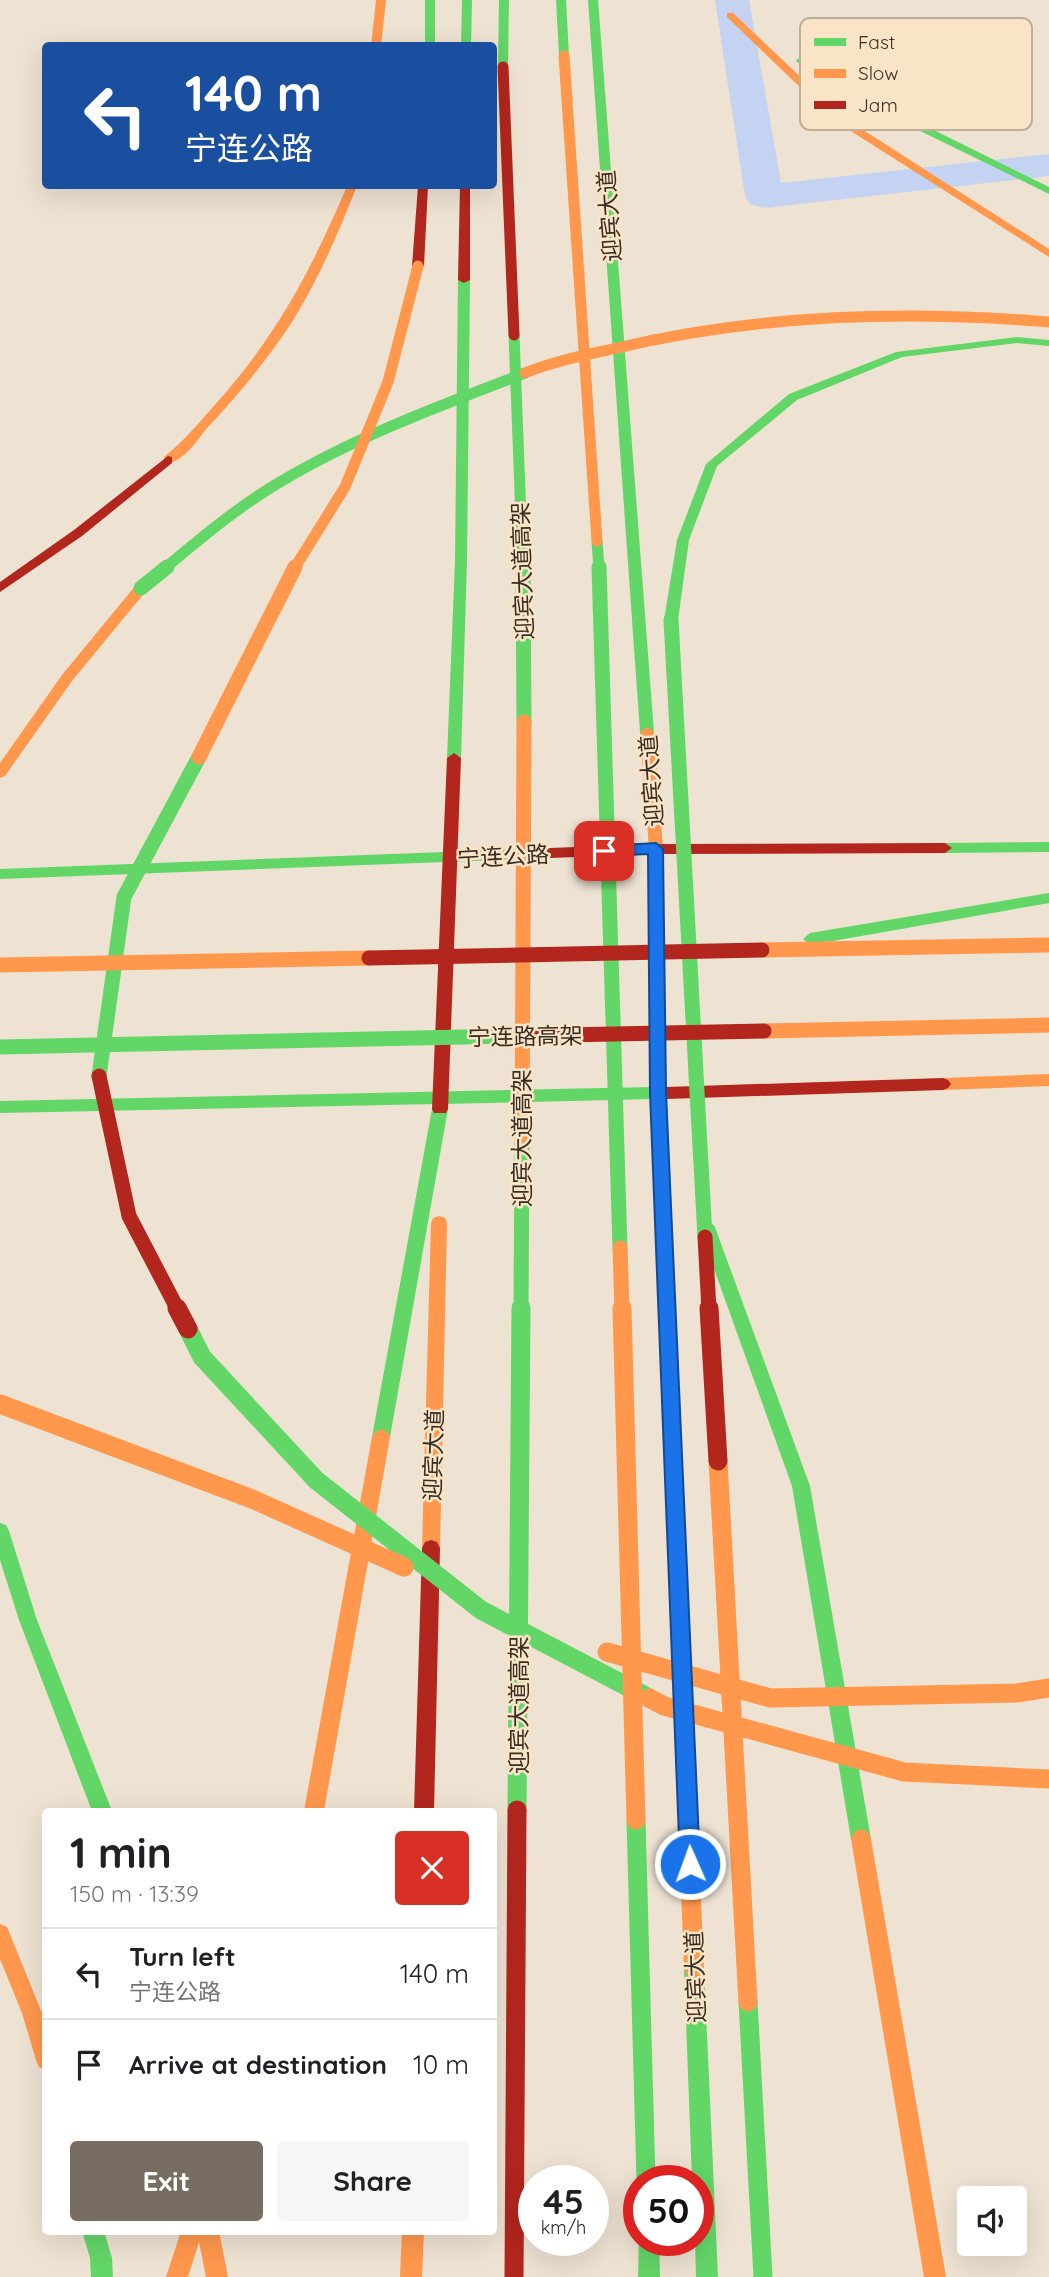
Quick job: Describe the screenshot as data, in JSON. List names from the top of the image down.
{
  "streets": {
    "main road": [
      "迎宾大道",
      "迎宾大道高架",
      "宁连公路",
      "宁连路高架"
    ]
  },
  "crossings": [
    ["迎宾大道", "宁连公路"]
  ],
  "legend": ["Fast", "Slow", "Jam"],
  "page": {
    "turn": ["140 m", "宁连公路"],
    "heading": ["1 min", "150 m · 13:39"],
    "list": [
      {
        "name": "Turn left",
        "note": "宁连公路",
        "value": "140 m"
      },
      {
        "name": "Arrive at destination",
        "value": "10 m"
      }
    ],
    "buttons": ["Exit", "Share"],
    "speed": "45 km/h",
    "limit": "50"
  }
}
